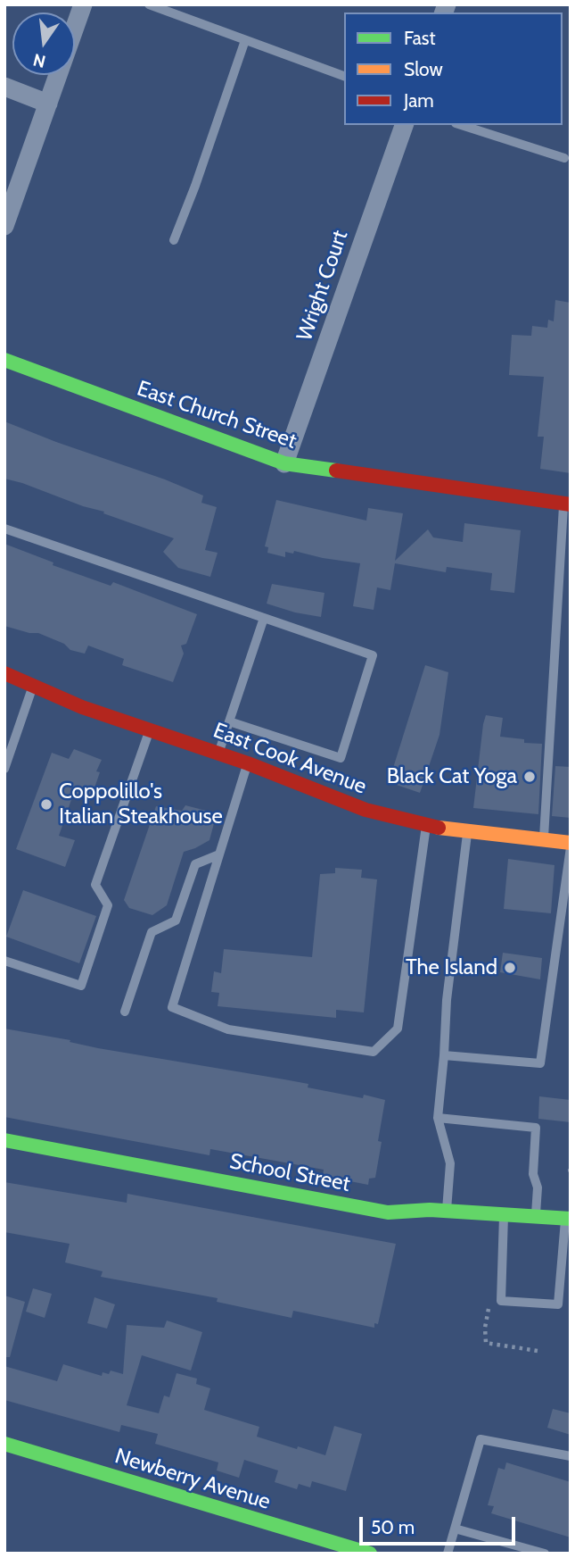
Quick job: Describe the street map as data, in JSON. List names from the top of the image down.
{
  "streets": {
    "street": [
      "Wright Court",
      "East Church Street",
      "East Cook Avenue",
      "School Street",
      "Newberry Avenue"
    ]
  },
  "crossings": [
    ["Wright Court", "East Church Street"]
  ],
  "places": ["Black Cat Yoga", "Coppolillo's Italian Steakhouse", "The Island"],
  "legend": ["Fast", "Slow", "Jam"],
  "scale_bar": "50 m",
  "north": "bottom"
}
